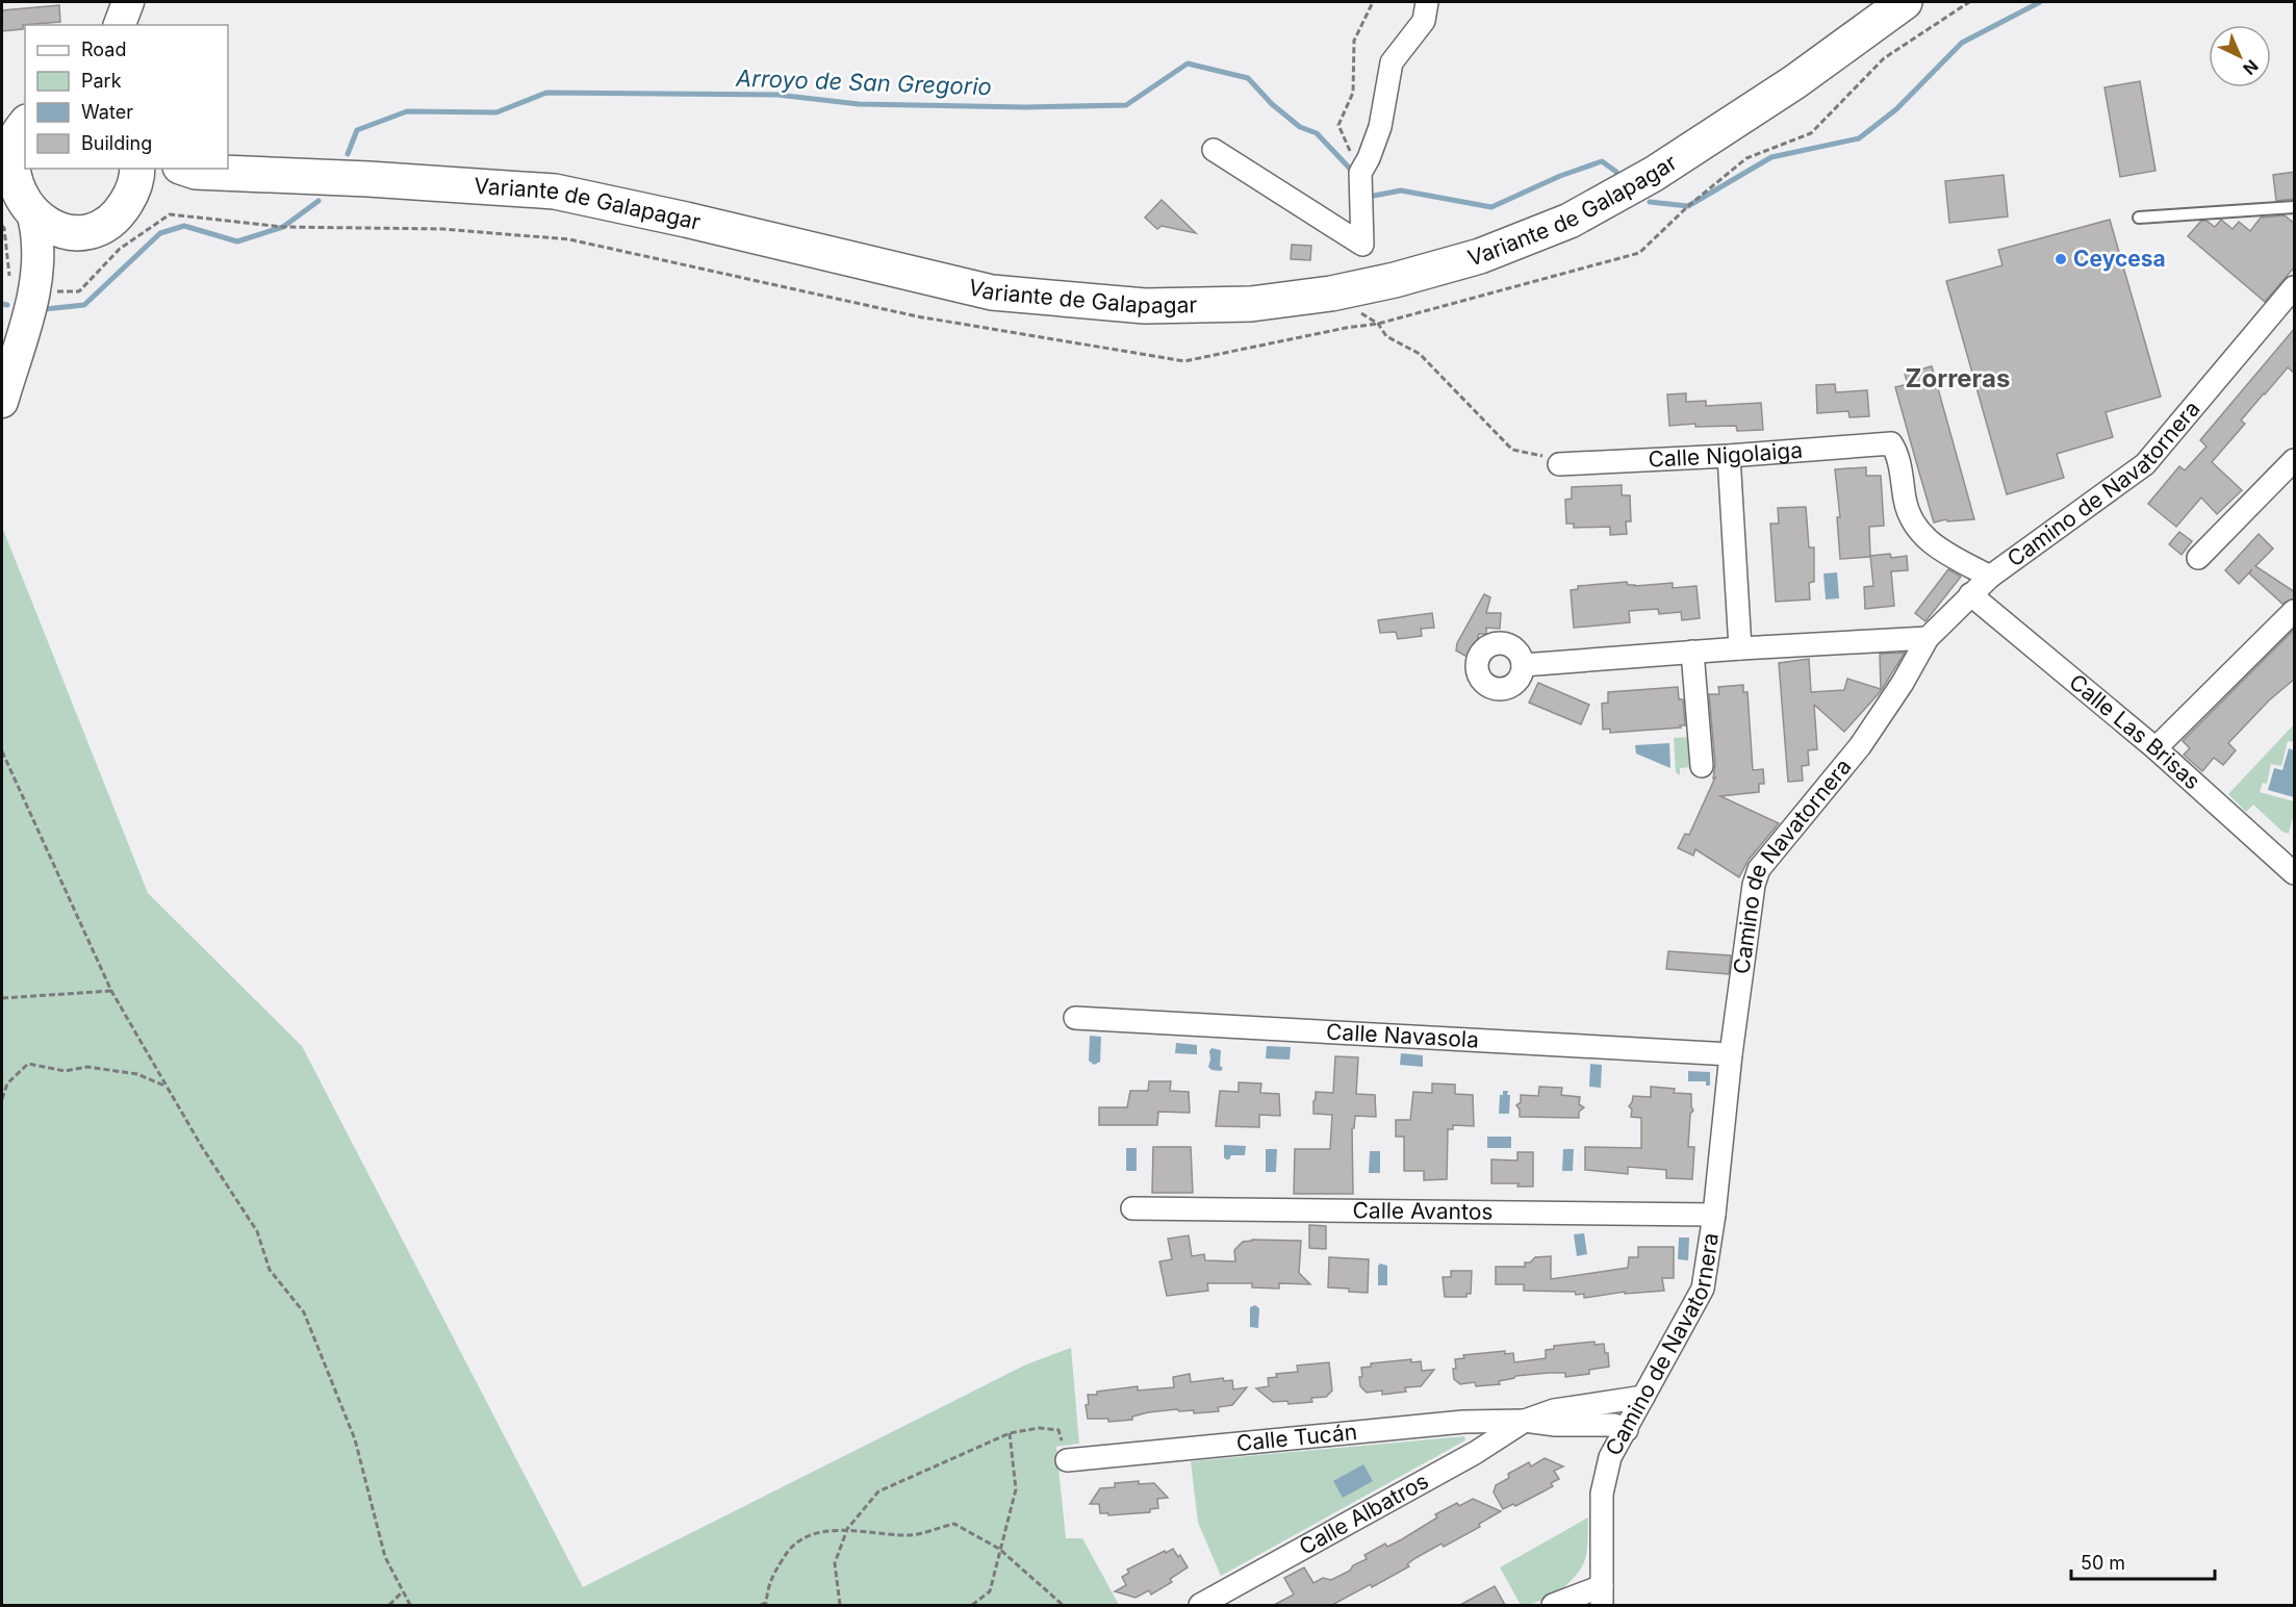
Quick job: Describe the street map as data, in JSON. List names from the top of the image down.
{
  "streets": {
    "main road": ["Variante de Galapagar"],
    "street": [
      "Calle Nigolaiga",
      "Camino de Navatornera",
      "Calle Las Brisas",
      "Calle Navasola",
      "Calle Avantos",
      "Calle Tucán",
      "Calle Albatros"
    ]
  },
  "crossings": [
    ["Calle Nigolaiga", "Camino de Navatornera"],
    ["Camino de Navatornera", "Calle Las Brisas"],
    ["Camino de Navatornera", "Calle Navasola"],
    ["Camino de Navatornera", "Calle Avantos"],
    ["Camino de Navatornera", "Calle Tucán"],
    ["Calle Tucán", "Calle Albatros"]
  ],
  "districts": ["Zorreras"],
  "water": ["Arroyo de San Gregorio"],
  "places": ["Ceycesa"],
  "legend": [
    "Road",
    "Park",
    "Water",
    "Building"
  ],
  "scale_bar": "50 m",
  "north": "bottom right"
}
